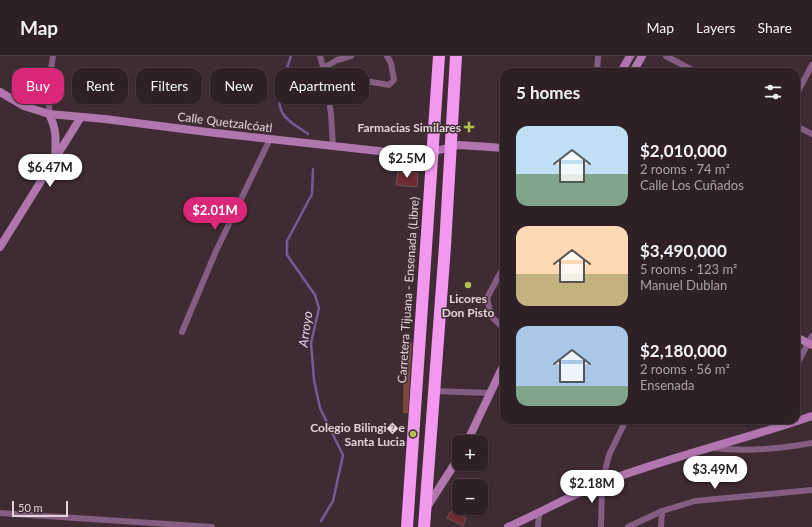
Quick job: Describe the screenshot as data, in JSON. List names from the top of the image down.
{
  "streets": {
    "highway": ["Carretera Tijuana - Ensenada (Libre)"],
    "main road": ["Calle Quetzalcóatl"]
  },
  "crossings": [
    ["Calle Quetzalcóatl", "Carretera Tijuana - Ensenada (Libre)"]
  ],
  "water": ["Arroyo"],
  "places": {
    "health": ["Farmacias Similares"],
    "other": ["Licores Don Pisto", "Colegio Bilingi�e Santa Lucia"]
  },
  "scale_bar": "50 m",
  "page": {
    "header": "Map",
    "nav": ["Map", "Layers", "Share"],
    "chip": [
      "Buy",
      "Rent",
      "Filters",
      "New",
      "Apartment"
    ],
    "heading": "5 homes",
    "list": [
      {
        "name": "$2,010,000",
        "note": "2 rooms · 74 m² · Calle Los Cuñados"
      },
      {
        "name": "$3,490,000",
        "note": "5 rooms · 123 m² · Manuel Dublan"
      },
      {
        "name": "$2,180,000",
        "note": "2 rooms · 56 m² · Ensenada"
      }
    ],
    "price": [
      "$2.5M",
      "$6.47M",
      "$2.01M",
      "$3.49M",
      "$2.18M"
    ],
    "map_buttons": ["+", "−"],
    "scale": "50 m"
  }
}
